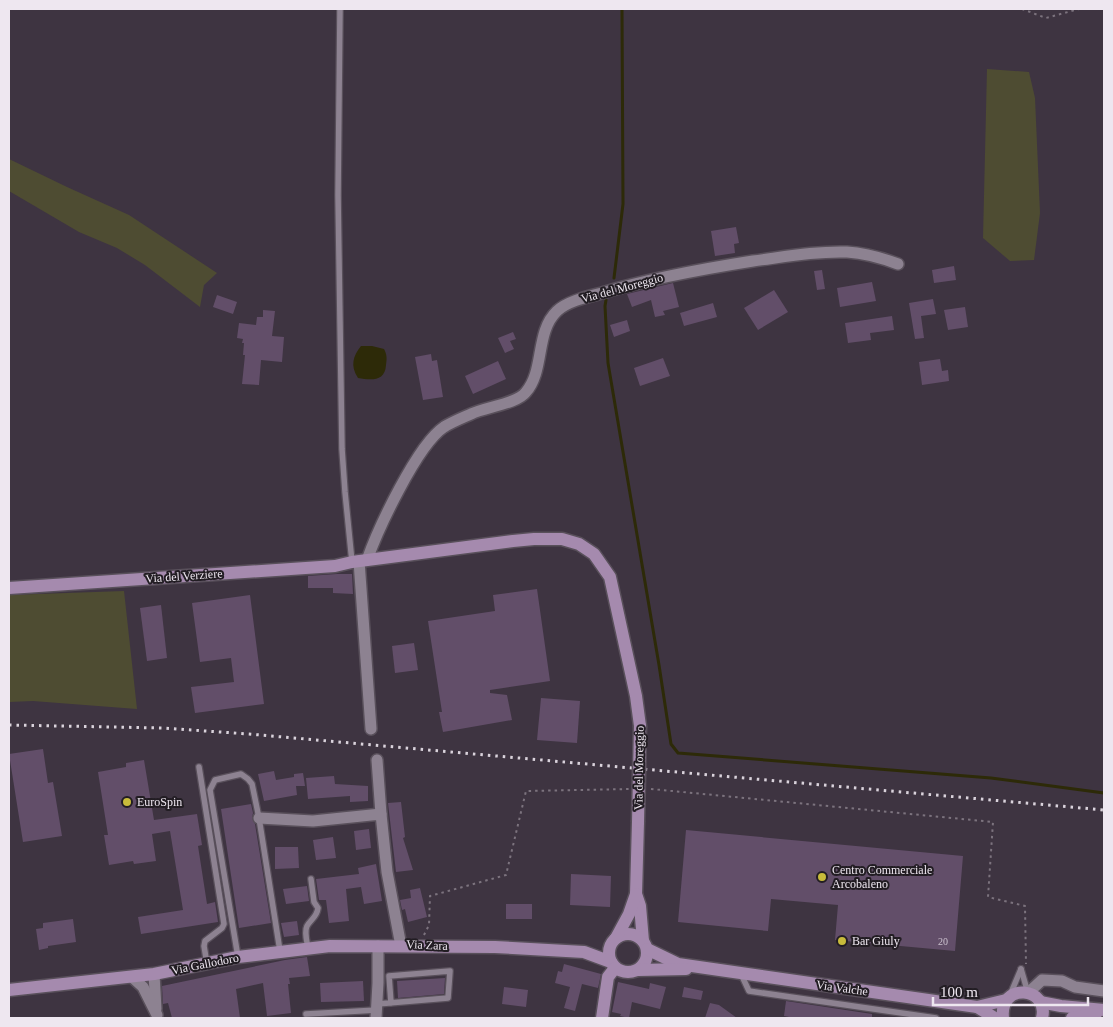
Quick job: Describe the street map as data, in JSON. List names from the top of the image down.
{
  "streets": {
    "main road": [
      "Via del Moreggio",
      "Via del Verziere",
      "Via Zara",
      "Via Gallodoro",
      "Via Valche"
    ]
  },
  "crossings": [
    ["Via del Moreggio", "Via del Verziere"],
    ["Via del Moreggio", "Via Zara"],
    ["Via del Moreggio", "Via Valche"],
    ["Via Zara", "Via Gallodoro"],
    ["Via Zara", "Via Valche"]
  ],
  "places": ["EuroSpin", "Centro Commerciale Arcobaleno", "Bar Giuly"],
  "house_numbers": ["20"],
  "scale_bar": "100 m"
}
